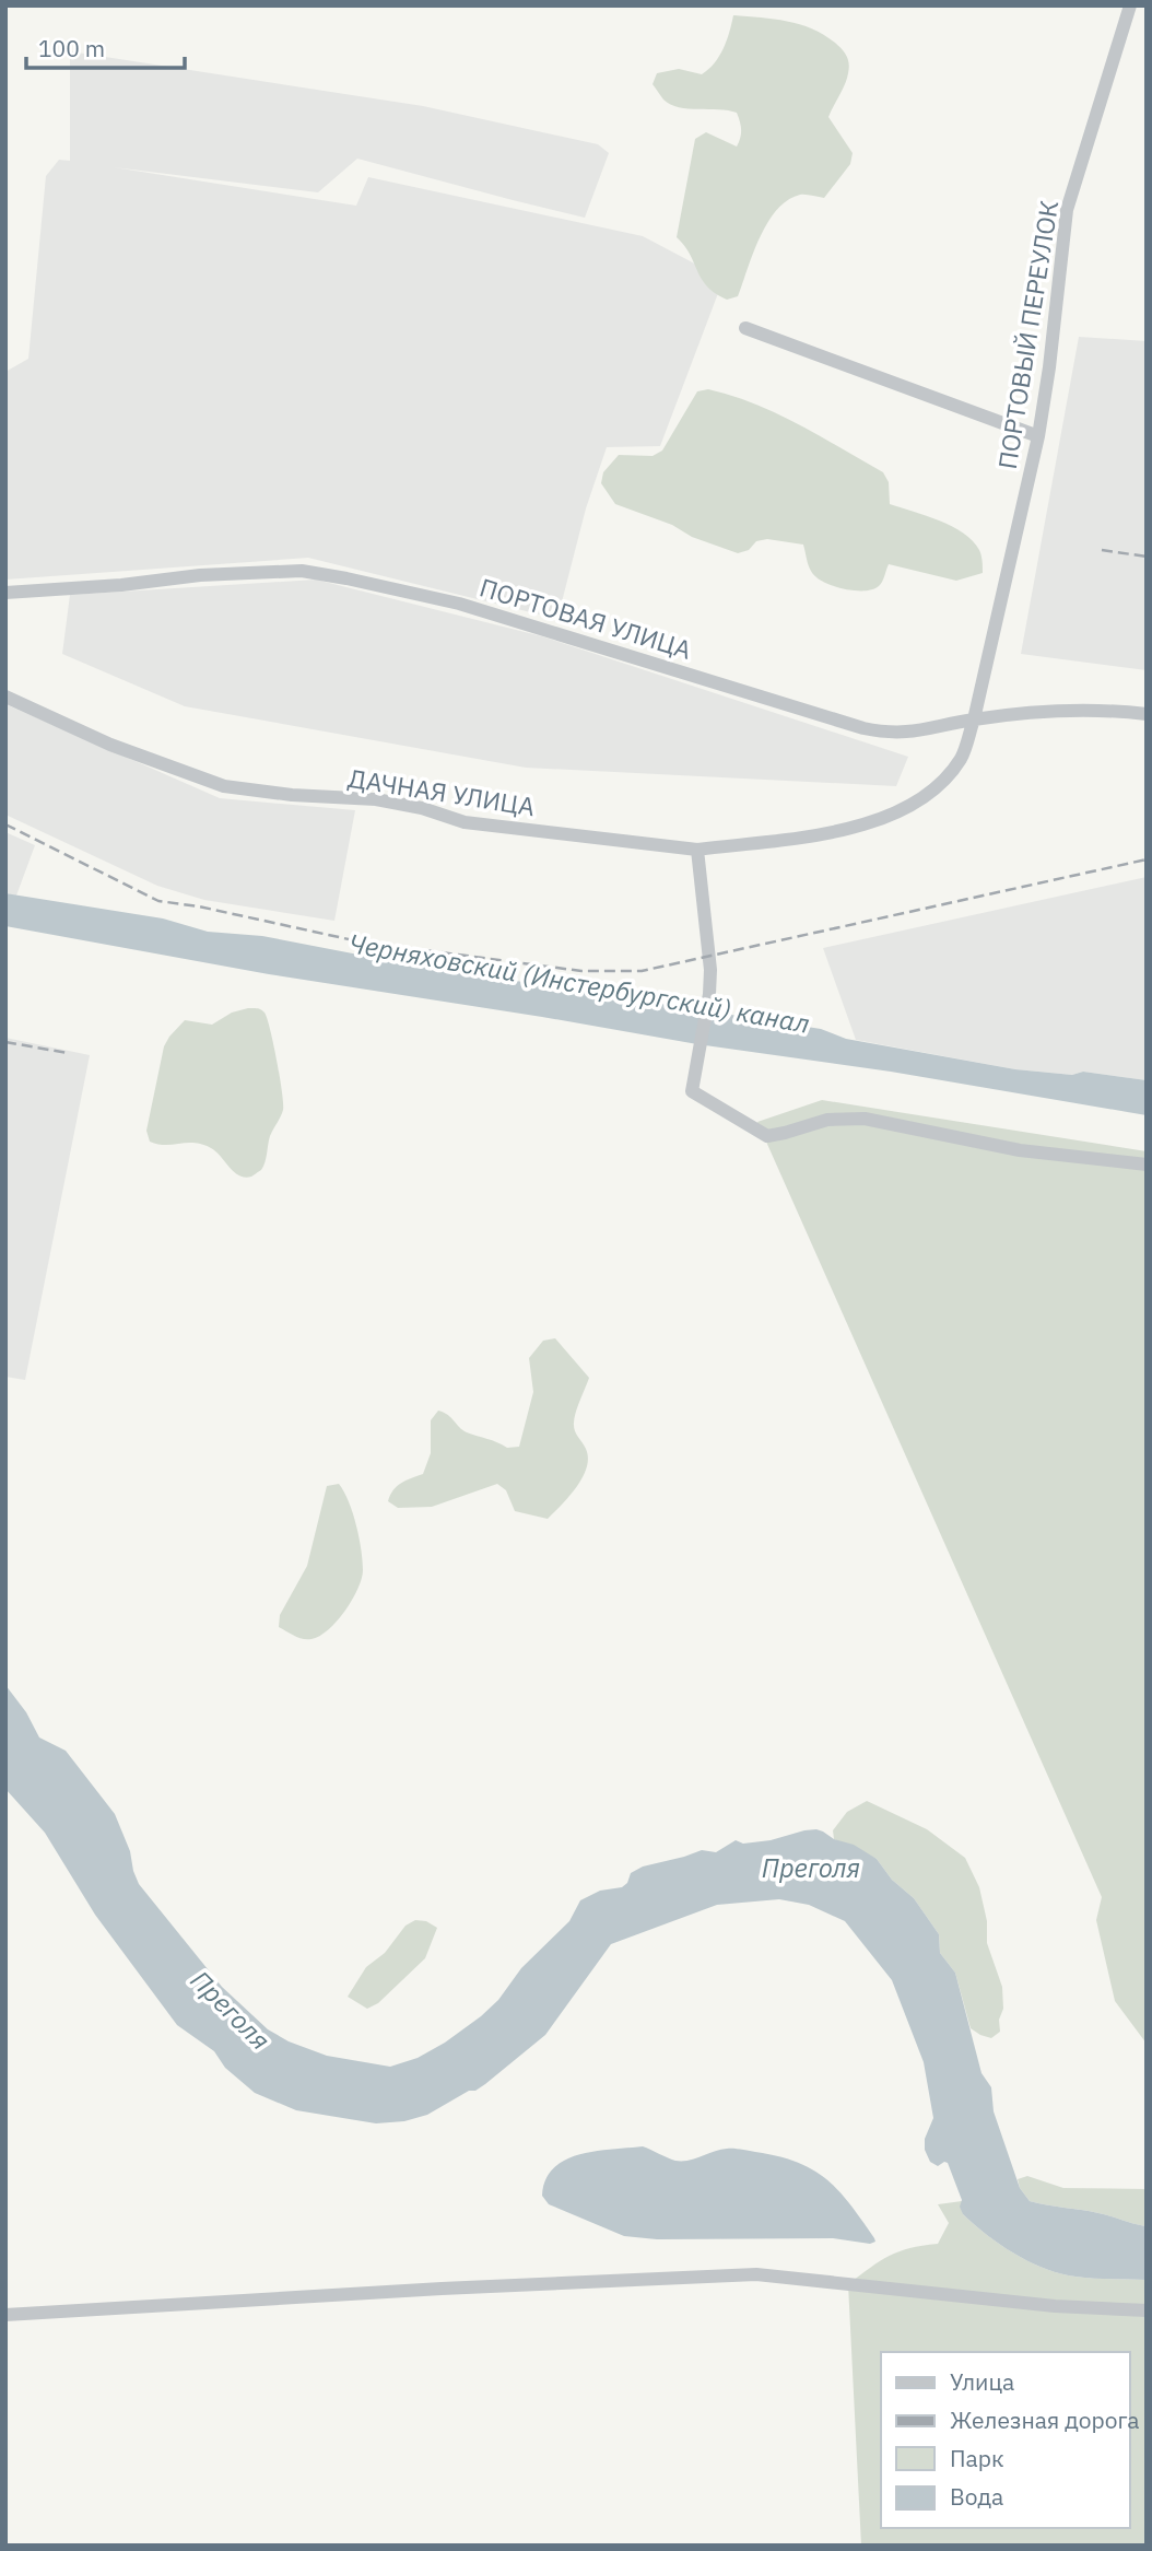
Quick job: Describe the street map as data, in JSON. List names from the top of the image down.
{
  "streets": {
    "street": ["ПОРТОВЫЙ ПЕРЕУЛОК", "ПОРТОВАЯ УЛИЦА", "ДАЧНАЯ УЛИЦА"]
  },
  "crossings": [
    ["ПОРТОВЫЙ ПЕРЕУЛОК", "ПОРТОВАЯ УЛИЦА"],
    ["ПОРТОВЫЙ ПЕРЕУЛОК", "ДАЧНАЯ УЛИЦА"]
  ],
  "water": ["Черняховский (Инстербургский) канал", "Преголя"],
  "legend": [
    "Улица",
    "Железная дорога",
    "Парк",
    "Вода"
  ],
  "scale_bar": "100 m"
}
